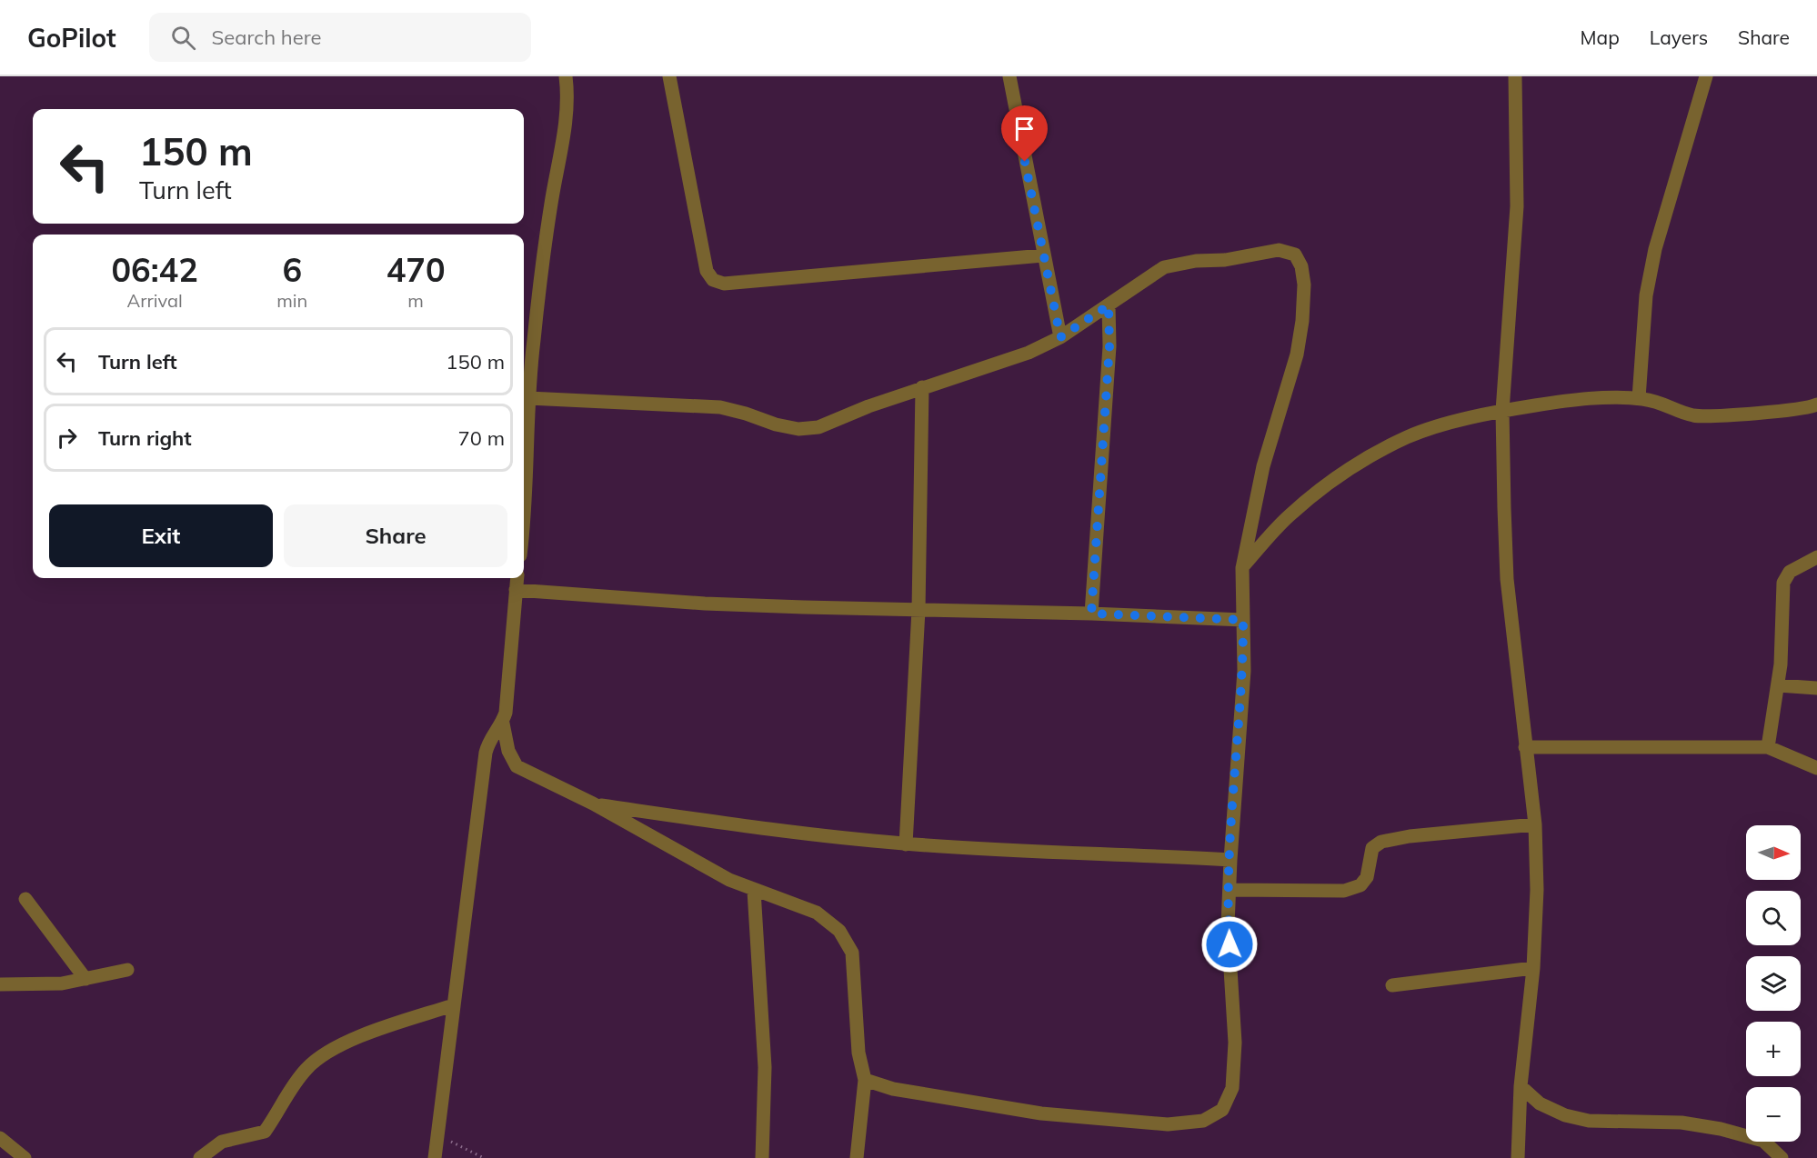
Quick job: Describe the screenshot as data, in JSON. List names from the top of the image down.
{
  "north": "right",
  "page": {
    "header": "GoPilot",
    "search": "Search here",
    "nav": ["Map", "Layers", "Share"],
    "turn": ["150 m", "Turn left"],
    "eta": [
      "06:42",
      "Arrival",
      "6",
      "min",
      "470",
      "m"
    ],
    "list": [
      {
        "name": "Turn left",
        "value": "150 m"
      },
      {
        "name": "Turn right",
        "value": "70 m"
      }
    ],
    "buttons": ["Exit", "Share"],
    "map_buttons": ["+", "−"]
  }
}
